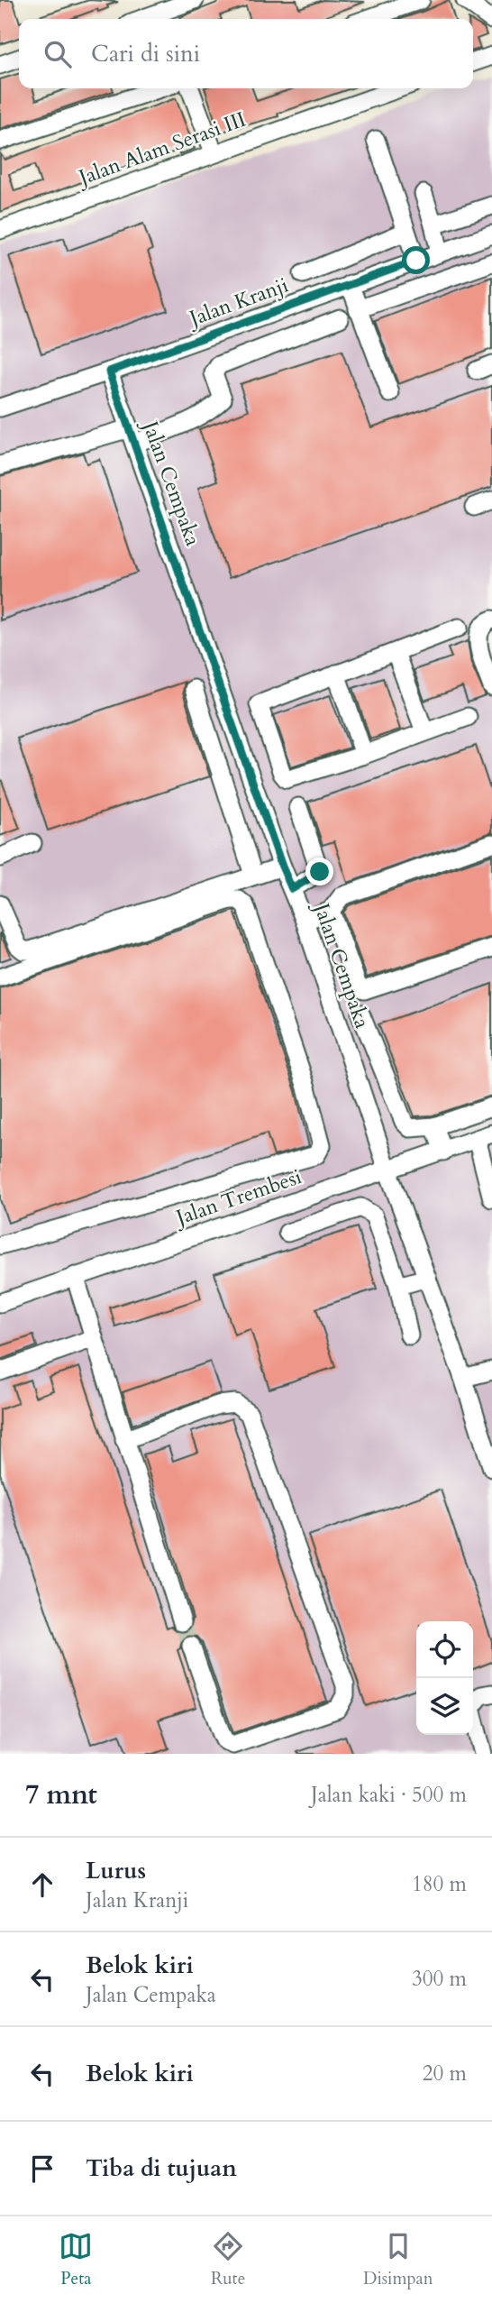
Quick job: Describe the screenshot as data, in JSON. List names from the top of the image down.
{
  "streets": {
    "street": [
      "Jalan Alam Serasi III",
      "Jalan Kranji",
      "Jalan Cempaka",
      "Jalan Trembesi"
    ]
  },
  "crossings": [
    ["Jalan Kranji", "Jalan Cempaka"],
    ["Jalan Cempaka", "Jalan Trembesi"]
  ],
  "page": {
    "search": "Cari di sini",
    "heading": ["7 mnt", "Jalan kaki · 500 m"],
    "list": [
      ["Lurus", "Jalan Kranji", "180 m"],
      ["Belok kiri", "Jalan Cempaka", "300 m"],
      ["Belok kiri", "20 m"],
      "Tiba di tujuan"
    ],
    "nav": ["Peta", "Rute", "Disimpan"]
  }
}
